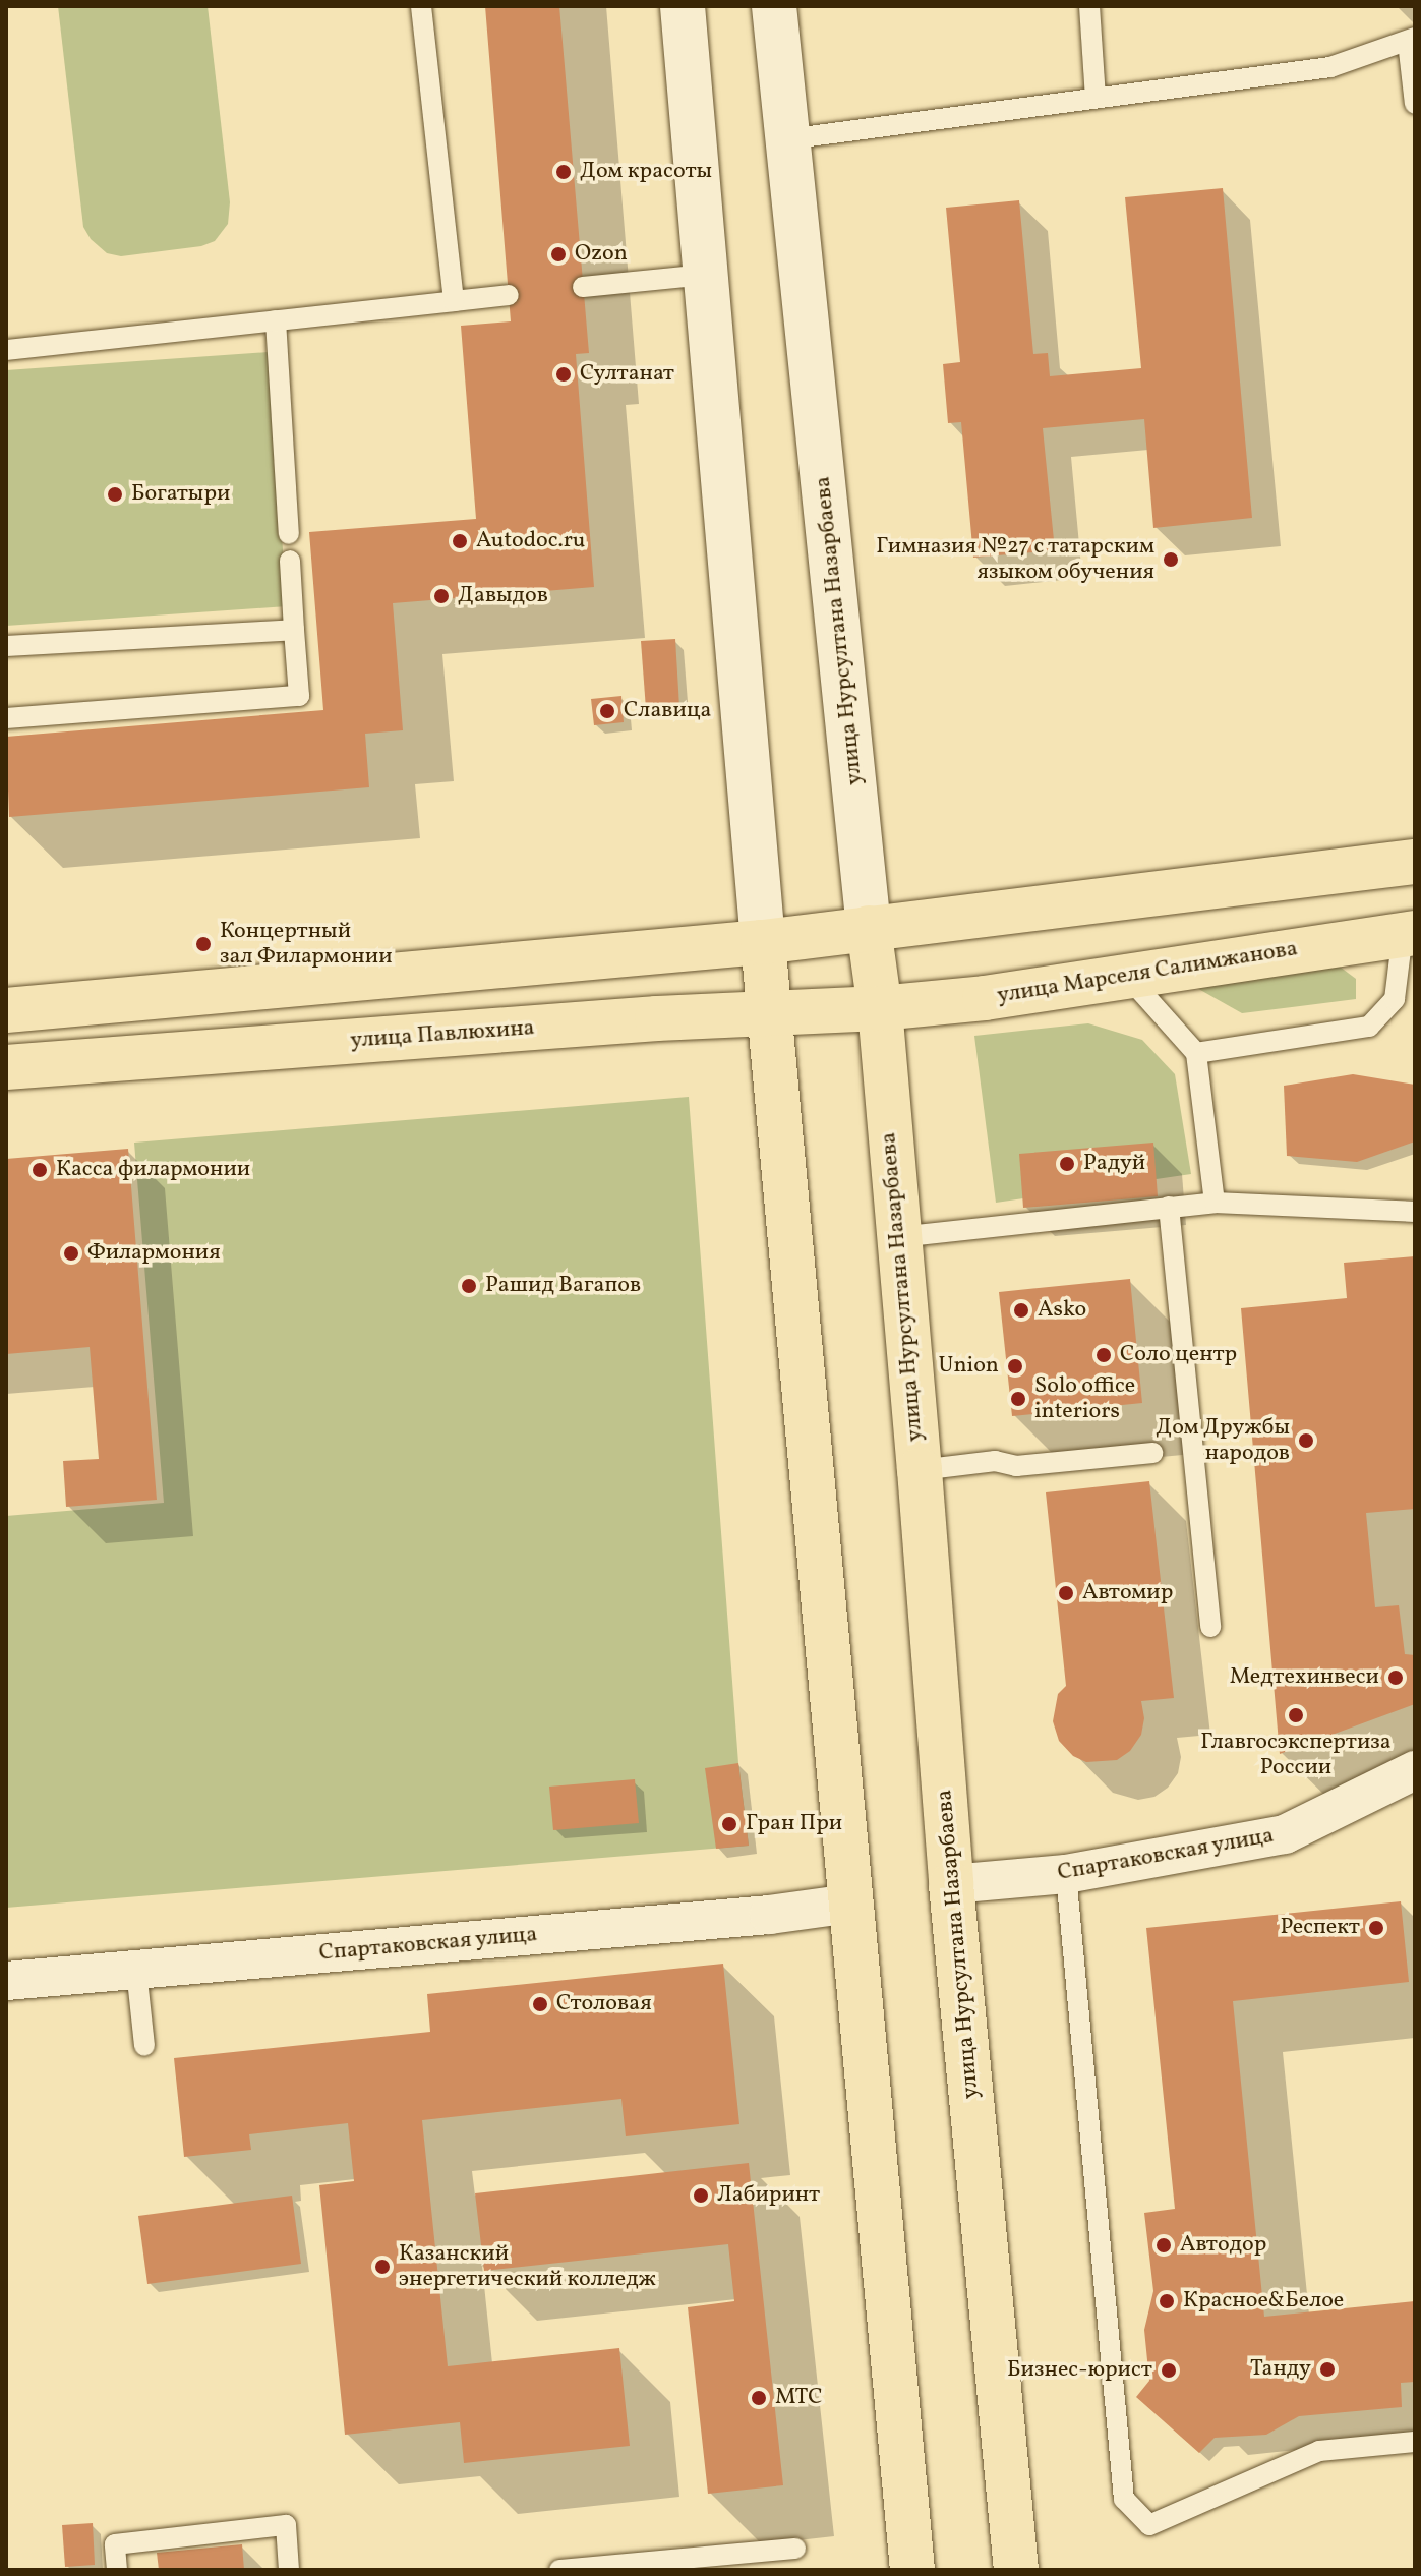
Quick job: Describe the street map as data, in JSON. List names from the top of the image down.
{
  "streets": {
    "main road": ["улица Нурсултана Назарбаева", "улица Марселя Салимжанова", "улица Павлюхина"],
    "street": ["Спартаковская улица"]
  },
  "crossings": [
    ["улица Нурсултана Назарбаева", "улица Марселя Салимжанова"],
    ["улица Нурсултана Назарбаева", "улица Павлюхина"],
    ["улица Нурсултана Назарбаева", "Спартаковская улица"],
    ["улица Марселя Салимжанова", "улица Павлюхина"]
  ],
  "places": [
    "Дом красоты",
    "Ozon",
    "Султанат",
    "Богатыри",
    "Autodoc.ru",
    "Гимназия №27 с татарским языком обучения",
    "Давыдов",
    "Славица",
    "Концертный зал Филармонии",
    "Радуй",
    "Касса филармонии",
    "Филармония",
    "Рашид Вагапов",
    "Asko",
    "Соло центр",
    "Union",
    "Solo office interiors",
    "Дом Дружбы народов",
    "Автомир",
    "Медтехинвеси",
    "Главгосэкспертиза России",
    "Гран При",
    "Респект",
    "Столовая",
    "Лабиринт",
    "Автодор",
    "Казанский энергетический колледж",
    "Красное&Белое",
    "Танду",
    "Бизнес-юрист",
    "МТС"
  ]
}
